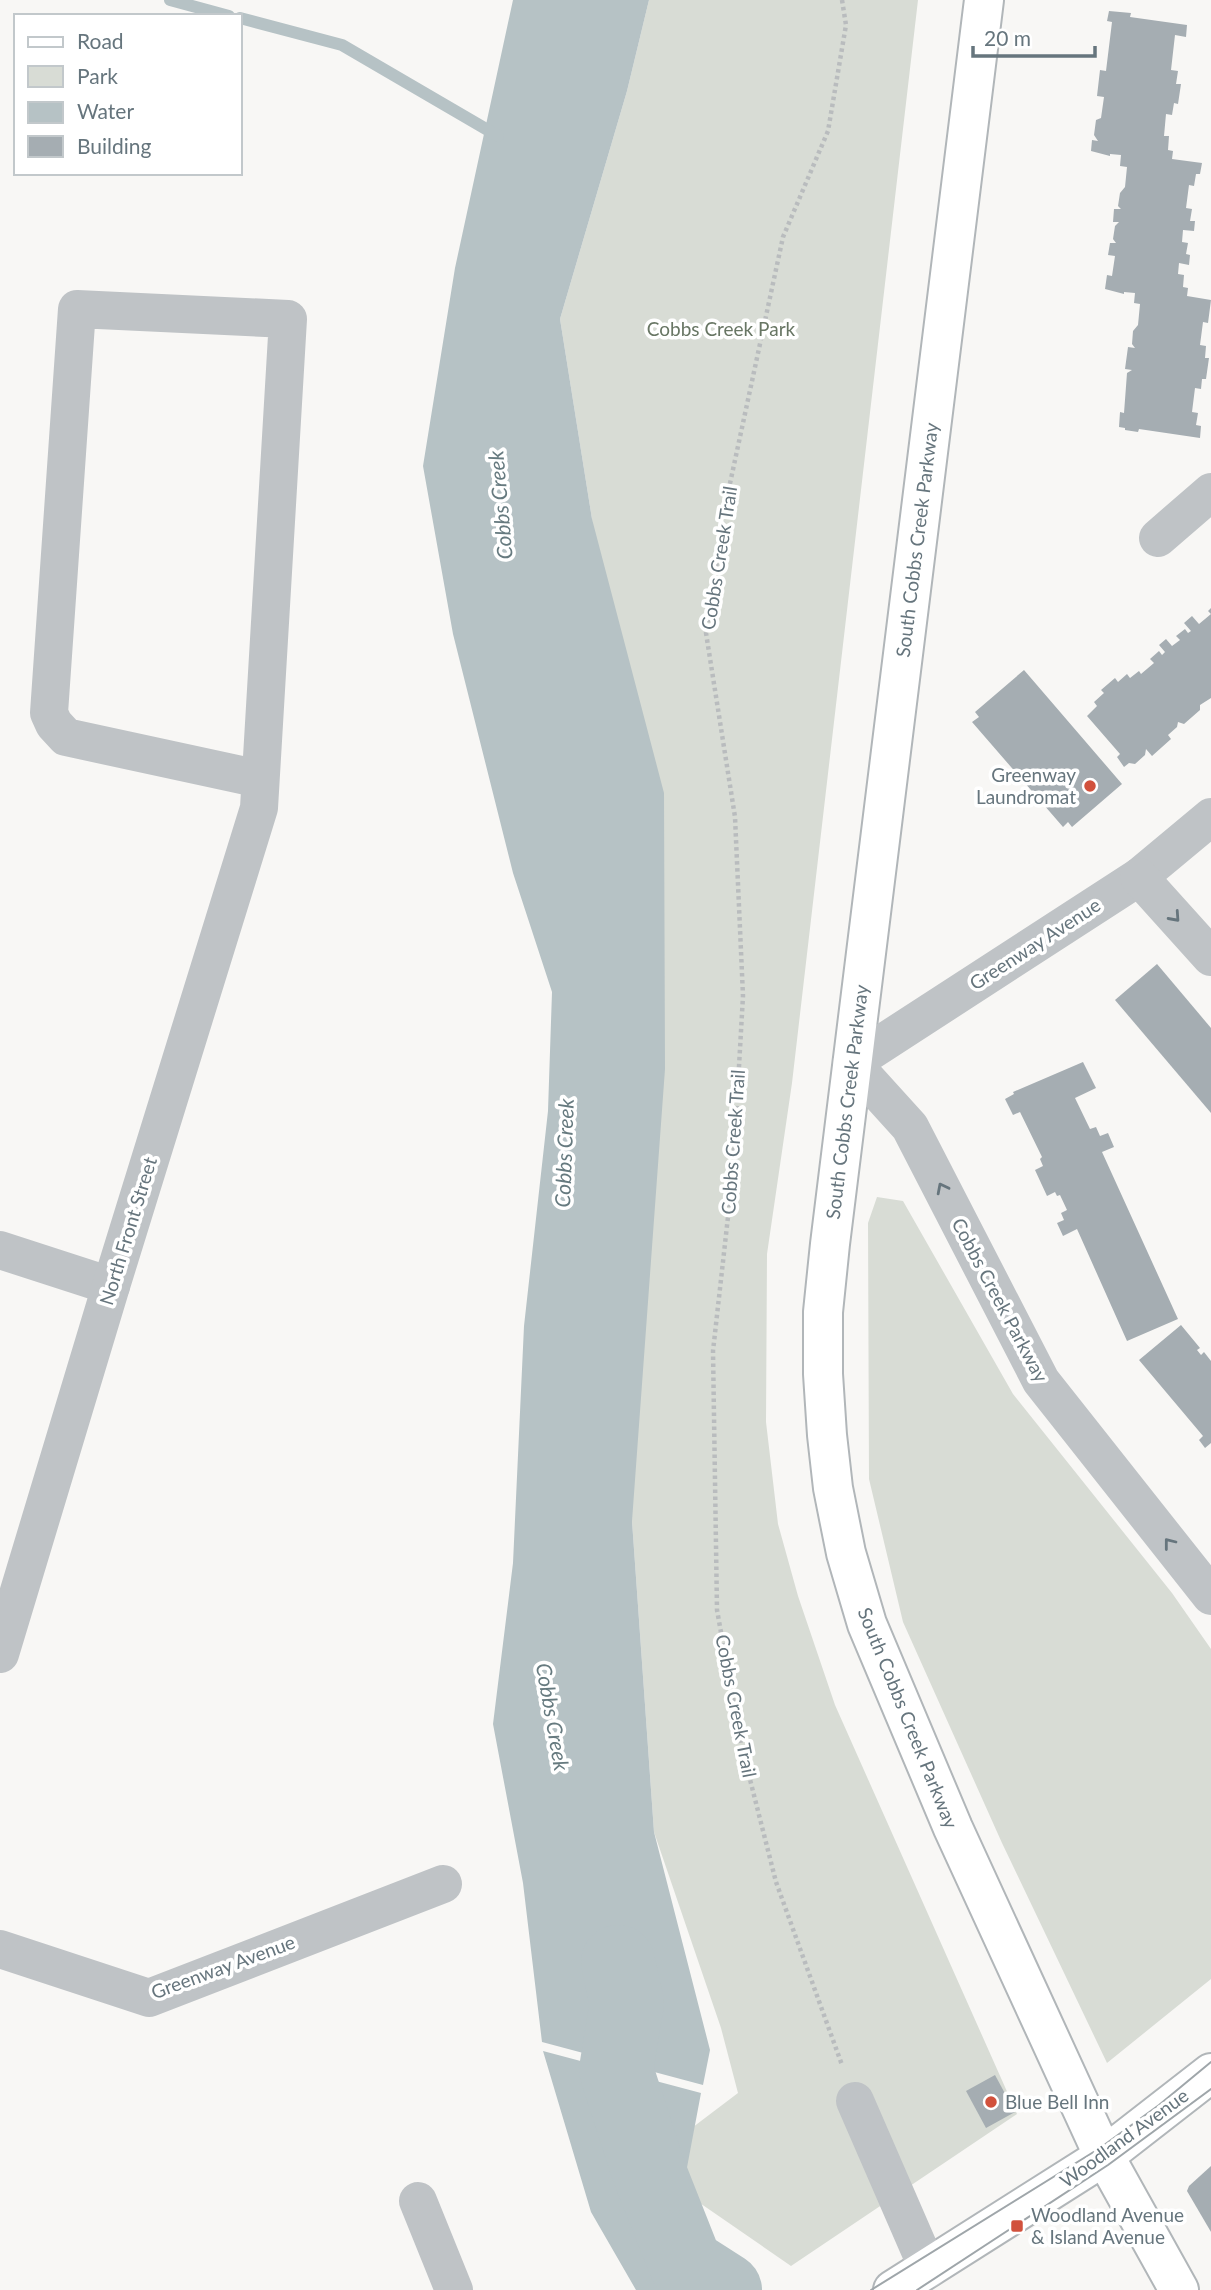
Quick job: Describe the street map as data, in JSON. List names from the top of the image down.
{
  "streets": {
    "main road": ["South Cobbs Creek Parkway", "Woodland Avenue"],
    "street": ["Greenway Avenue", "North Front Street", "Cobbs Creek Parkway"],
    "path": ["Cobbs Creek Trail"]
  },
  "crossings": [
    ["South Cobbs Creek Parkway", "Greenway Avenue"],
    ["South Cobbs Creek Parkway", "Cobbs Creek Parkway"],
    ["South Cobbs Creek Parkway", "Woodland Avenue"],
    ["Greenway Avenue", "Cobbs Creek Parkway"]
  ],
  "one_way": ["Cobbs Creek Parkway"],
  "water": ["Cobbs Creek"],
  "parks": ["Cobbs Creek Park"],
  "places": {
    "other": ["Greenway Laundromat", "Blue Bell Inn"],
    "transit": ["Woodland Avenue & Island Avenue"]
  },
  "legend": [
    "Road",
    "Park",
    "Water",
    "Building"
  ],
  "scale_bar": "20 m"
}
